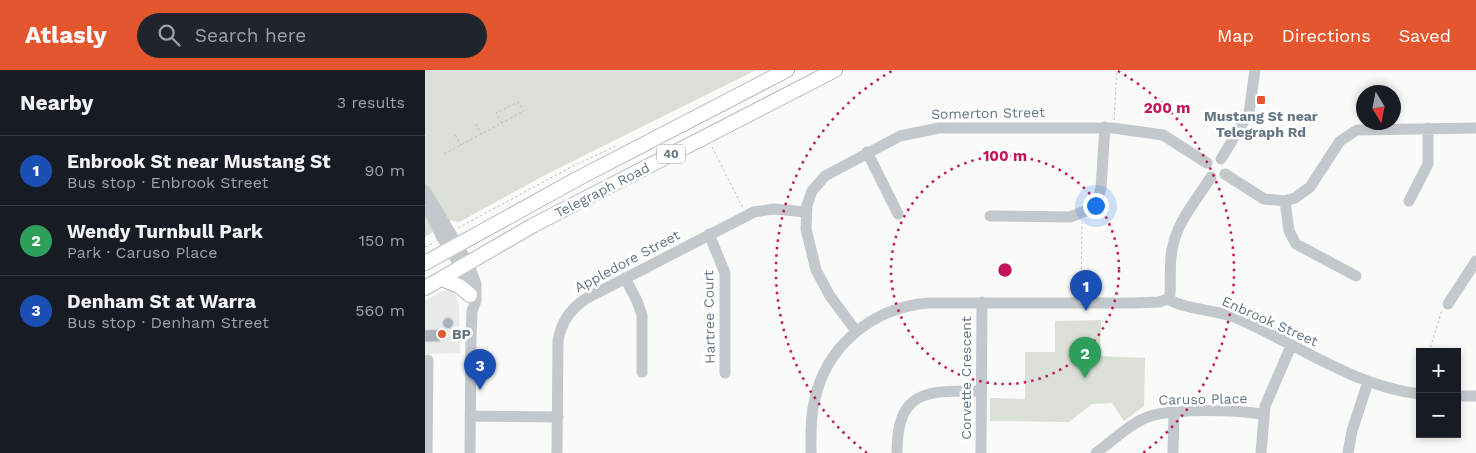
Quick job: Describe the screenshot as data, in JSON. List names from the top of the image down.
{
  "streets": {
    "main road": ["40", "Telegraph Road"],
    "street": [
      "Somerton Street",
      "Appledore Street",
      "Hartree Court",
      "Enbrook Street",
      "Corvette Crescent",
      "Caruso Place"
    ]
  },
  "crossings": [
    ["Somerton Street", "Appledore Street"],
    ["Somerton Street", "Enbrook Street"],
    ["Appledore Street", "Hartree Court"],
    ["Enbrook Street", "Corvette Crescent"]
  ],
  "places": {
    "transit": ["Mustang St near Telegraph Rd"],
    "other": ["BP"]
  },
  "north": "bottom",
  "page": {
    "header": "Atlasly",
    "search": "Search here",
    "nav": ["Map", "Directions", "Saved"],
    "heading": ["Nearby", "3 results"],
    "list": [
      {
        "mark": "1",
        "name": "Enbrook St near Mustang St",
        "note": "Bus stop · Enbrook Street",
        "value": "90 m"
      },
      {
        "mark": "2",
        "name": "Wendy Turnbull Park",
        "note": "Park · Caruso Place",
        "value": "150 m"
      },
      {
        "mark": "3",
        "name": "Denham St at Warra",
        "note": "Bus stop · Denham Street",
        "value": "560 m"
      }
    ],
    "pins": ["1", "2", "3"],
    "map_buttons": ["+", "−"]
  },
  "rings": ["200 m", "100 m"]
}
